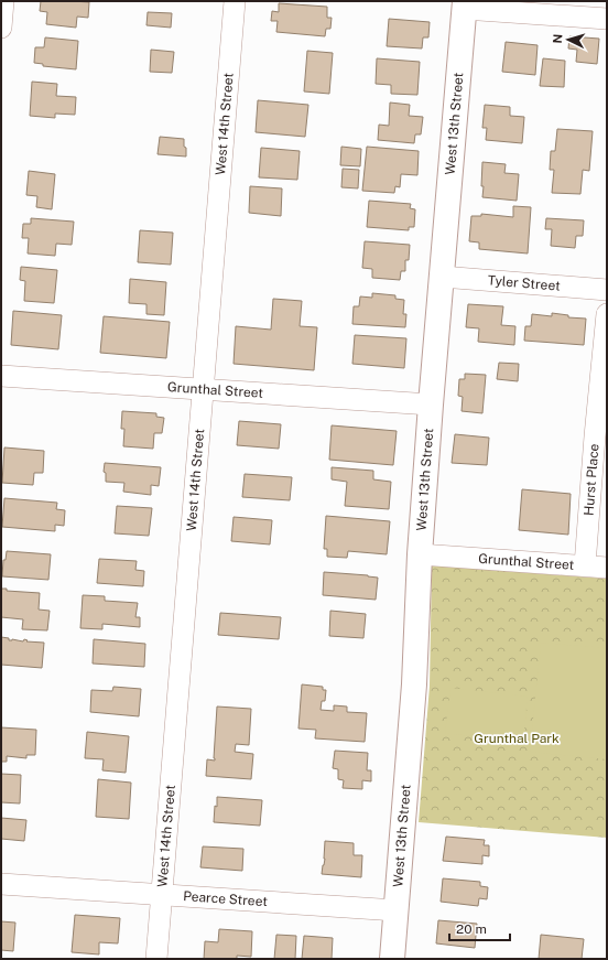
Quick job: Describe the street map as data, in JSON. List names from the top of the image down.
{
  "streets": {
    "street": [
      "West 13th Street",
      "West 14th Street",
      "Tyler Street",
      "Grunthal Street",
      "Hurst Place",
      "Pearce Street"
    ]
  },
  "crossings": [
    ["West 13th Street", "Tyler Street"],
    ["West 13th Street", "Grunthal Street"],
    ["West 13th Street", "Pearce Street"],
    ["West 14th Street", "Grunthal Street"],
    ["West 14th Street", "Pearce Street"],
    ["Grunthal Street", "Hurst Place"]
  ],
  "parks": ["Grunthal Park"],
  "scale_bar": "20 m",
  "north": "left"
}
